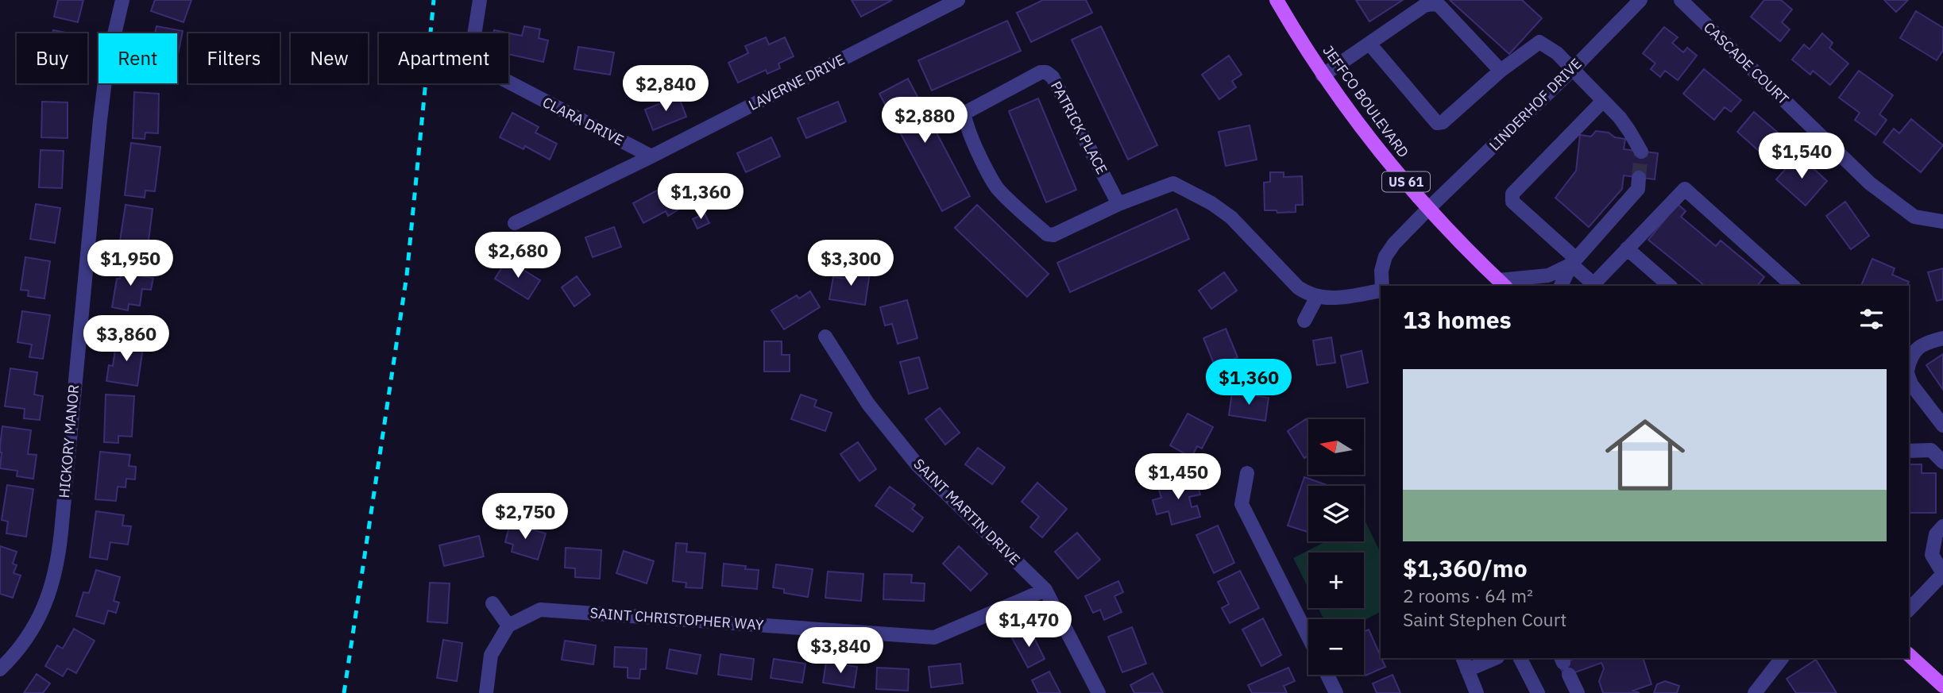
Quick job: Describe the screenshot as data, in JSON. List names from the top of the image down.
{
  "streets": {
    "main road": ["JEFFCO BOULEVARD", "US 61"],
    "street": [
      "CASCADE COURT",
      "LAVERNE DRIVE",
      "LINDERHOF DRIVE",
      "CLARA DRIVE",
      "PATRICK PLACE",
      "HICKORY MANOR",
      "SAINT MARTIN DRIVE",
      "SAINT CHRISTOPHER WAY"
    ]
  },
  "crossings": [
    ["LAVERNE DRIVE", "CLARA DRIVE"],
    ["JEFFCO BOULEVARD", "LINDERHOF DRIVE"],
    ["SAINT MARTIN DRIVE", "SAINT CHRISTOPHER WAY"]
  ],
  "north": "left",
  "page": {
    "chip": [
      "Buy",
      "Rent",
      "Filters",
      "New",
      "Apartment"
    ],
    "price": [
      "$2,840",
      "$2,880",
      "$1,540",
      "$1,360",
      "$2,680",
      "$1,950",
      "$3,300",
      "$3,860",
      "$1,360",
      "$1,450",
      "$2,750",
      "$1,470",
      "$3,840"
    ],
    "heading": "13 homes",
    "list": [
      {
        "name": "$1,360/mo",
        "note": "2 rooms · 64 m² · Saint Stephen Court"
      }
    ],
    "map_buttons": ["+", "−"]
  }
}
